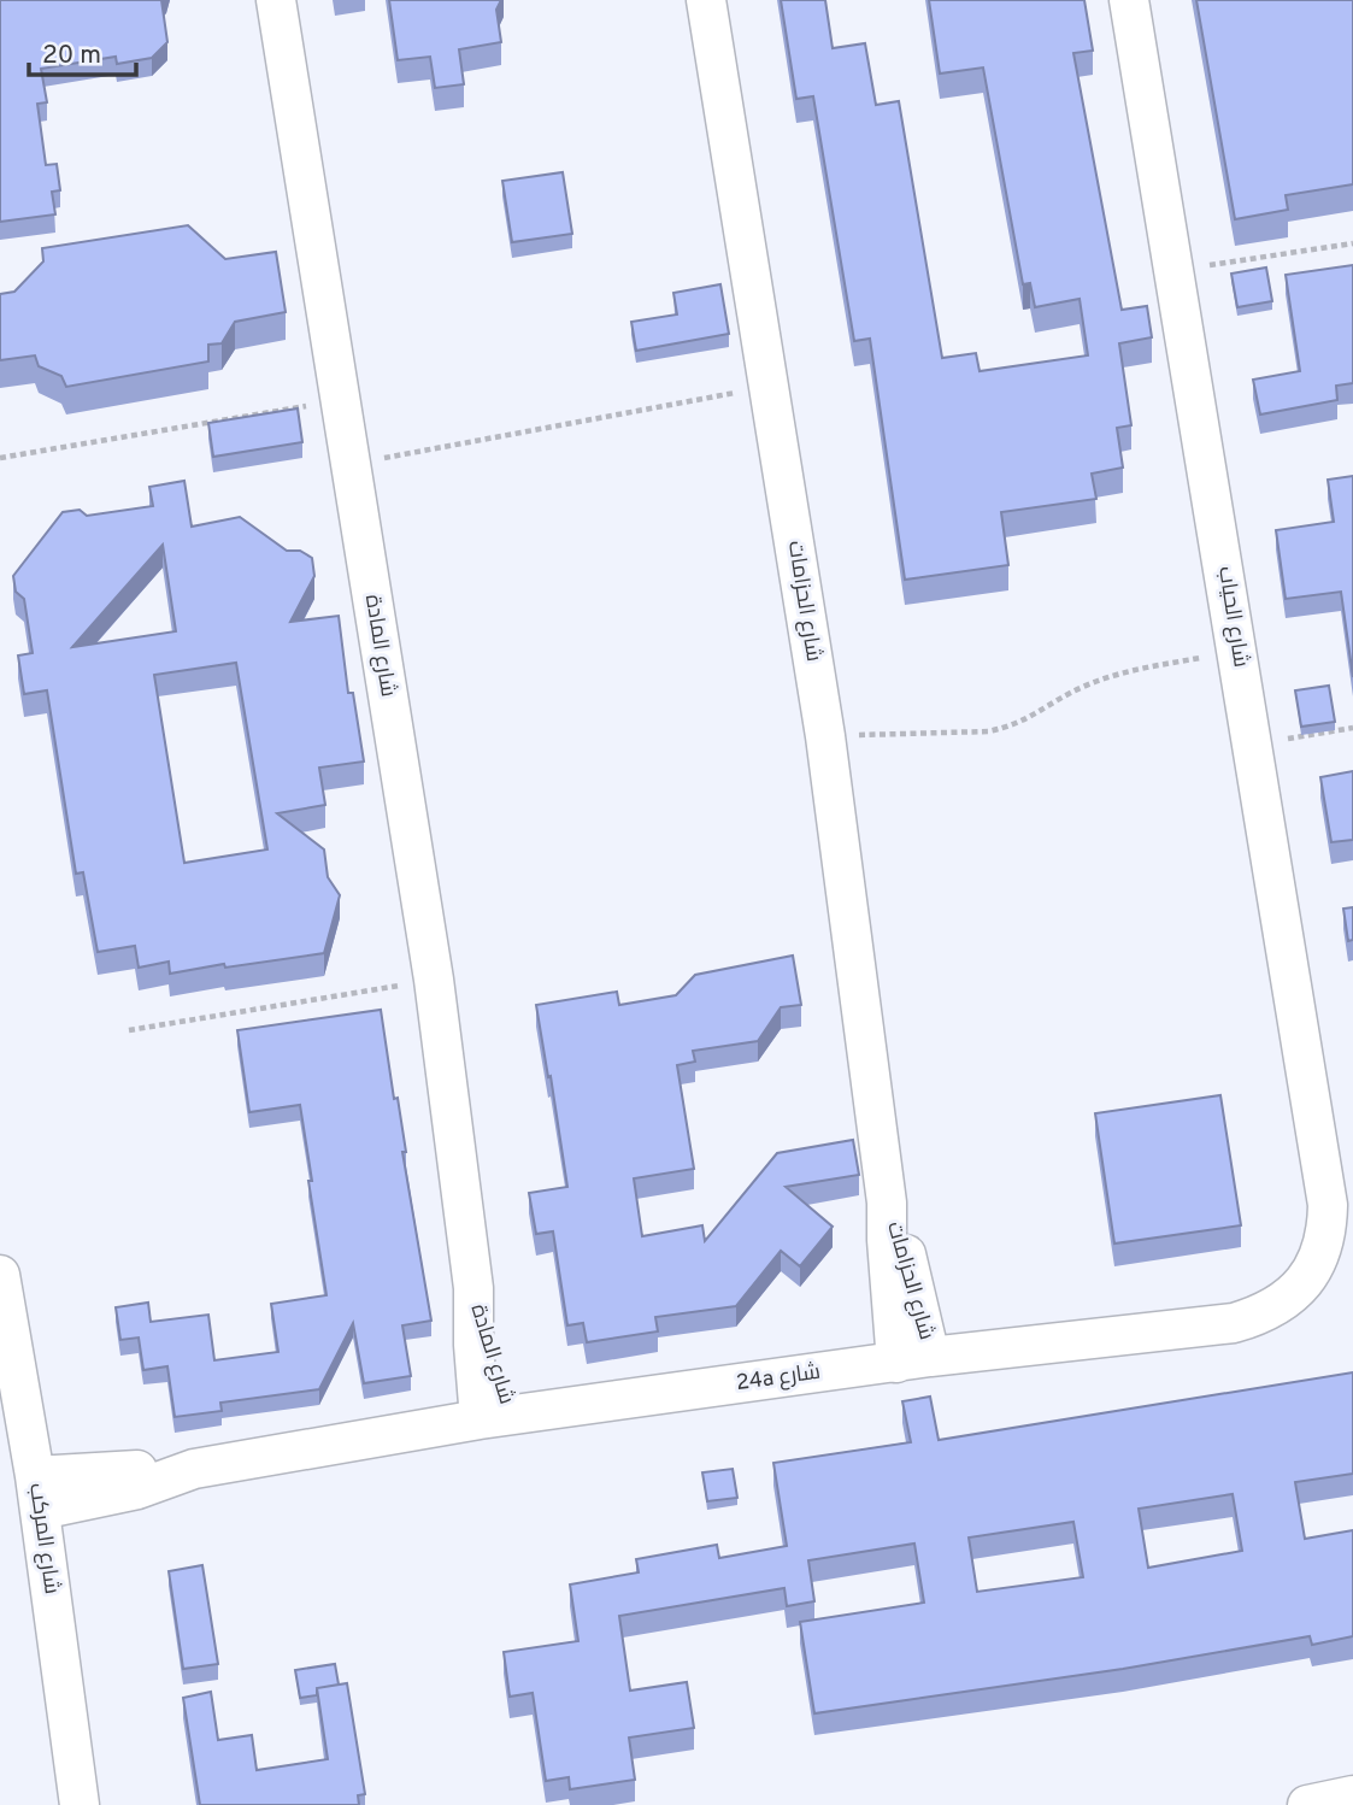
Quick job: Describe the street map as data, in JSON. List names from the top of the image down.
{
  "streets": {
    "street": [
      "شارع الحزامات",
      "شارع الحياب",
      "شارع المادة",
      "24a شارع",
      "شارع المركب"
    ]
  },
  "crossings": [
    ["شارع الحزامات", "24a شارع"],
    ["شارع الحياب", "24a شارع"],
    ["شارع المادة", "24a شارع"],
    ["24a شارع", "شارع المركب"]
  ],
  "scale_bar": "20 m"
}
